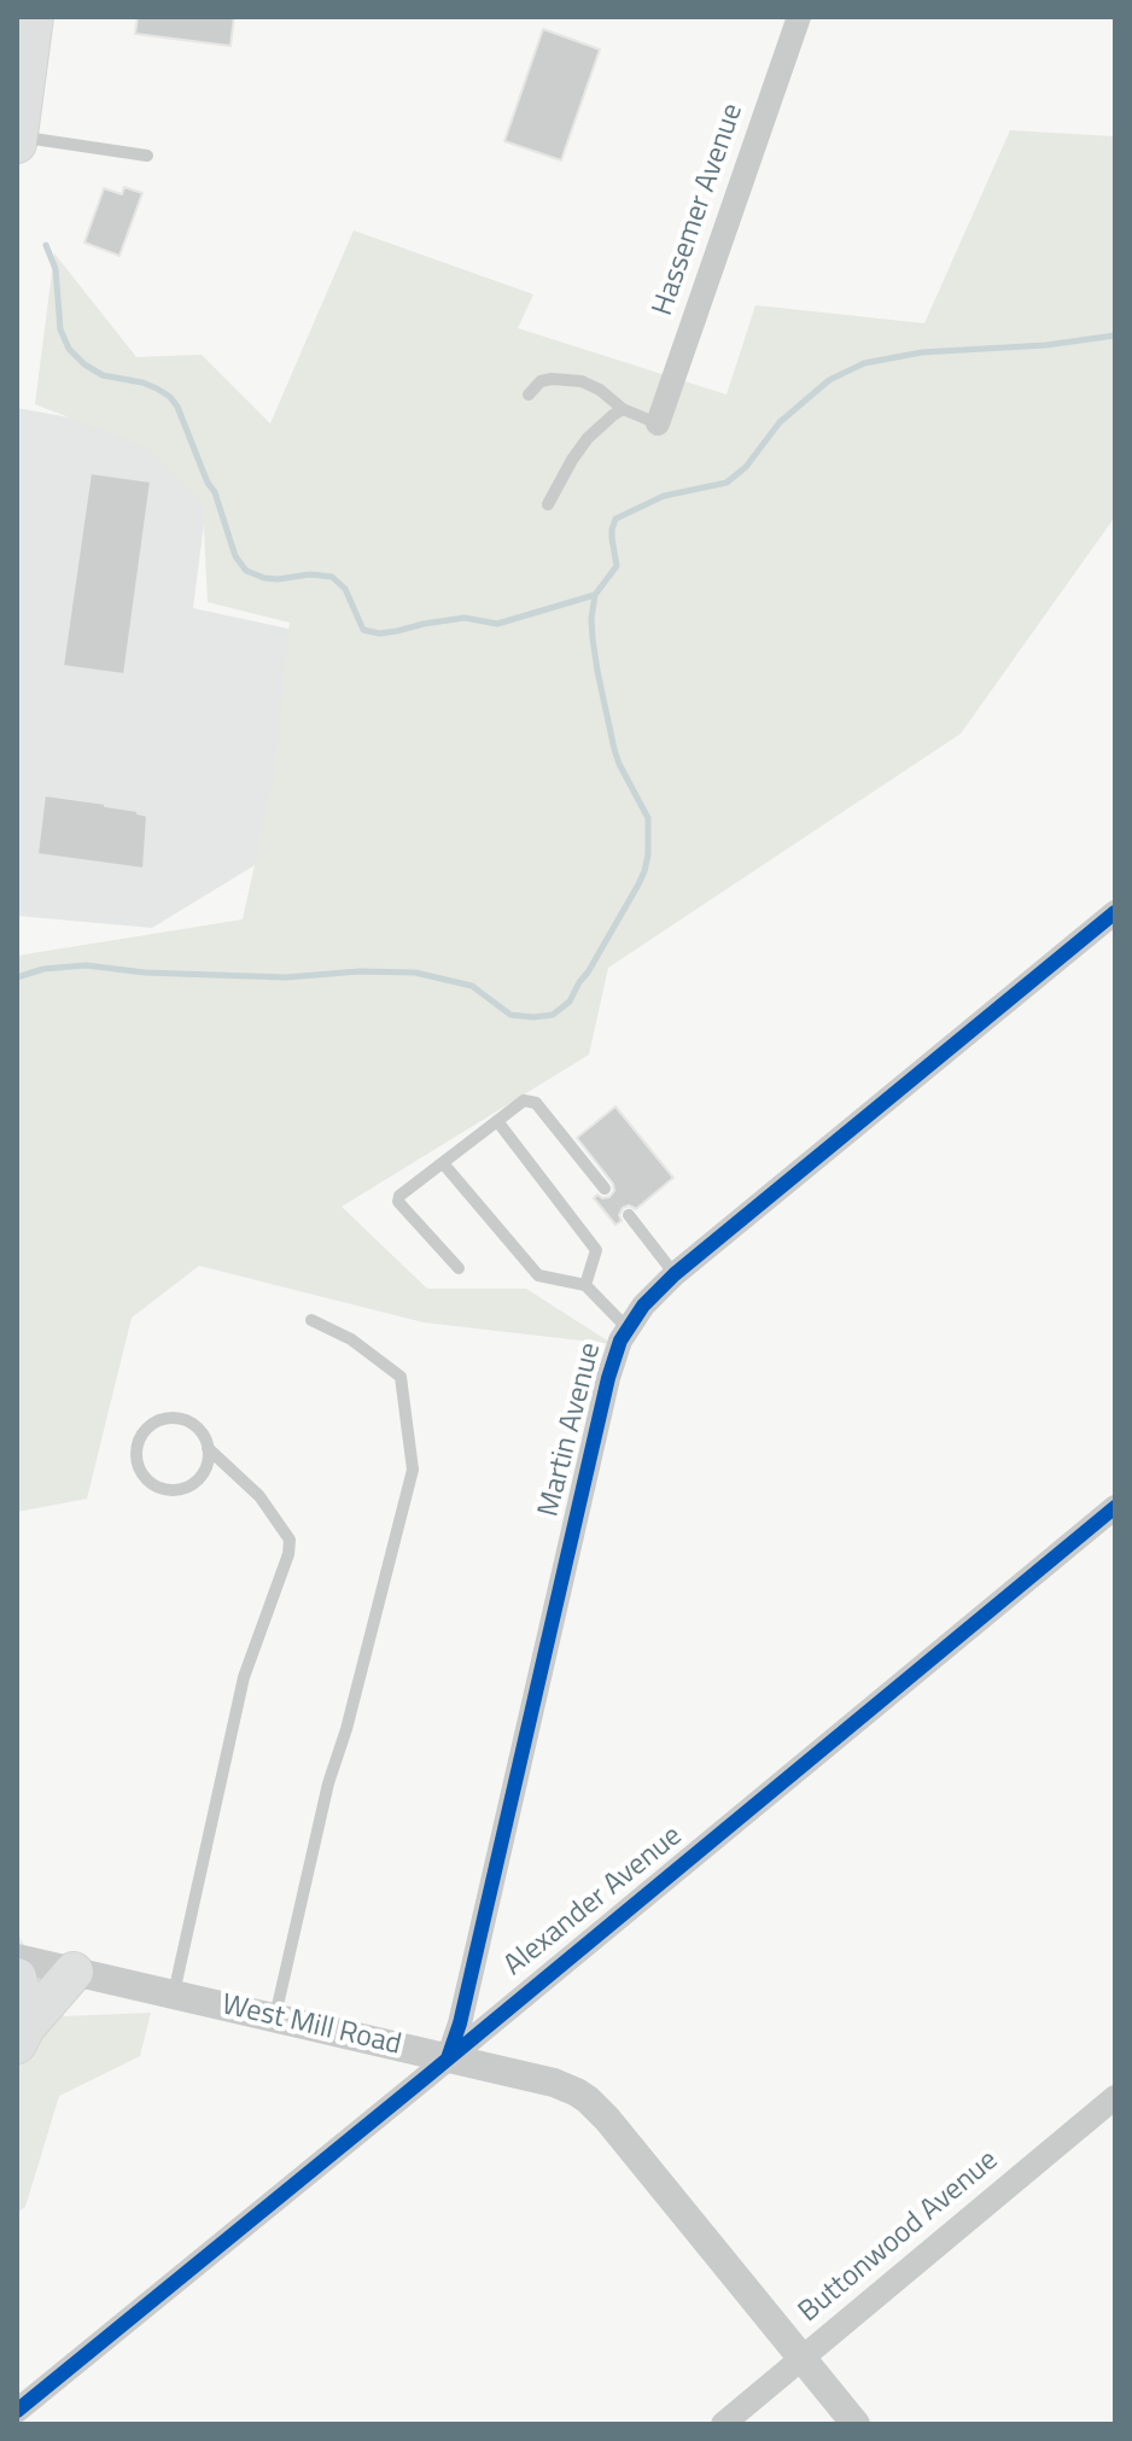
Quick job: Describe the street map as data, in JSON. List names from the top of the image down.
{
  "streets": {
    "street": [
      "Hassemer Avenue",
      "Martin Avenue",
      "Alexander Avenue",
      "West Mill Road",
      "Buttonwood Avenue"
    ]
  },
  "crossings": [
    ["Martin Avenue", "Alexander Avenue"],
    ["Martin Avenue", "West Mill Road"],
    ["Alexander Avenue", "West Mill Road"],
    ["West Mill Road", "Buttonwood Avenue"]
  ]
}
